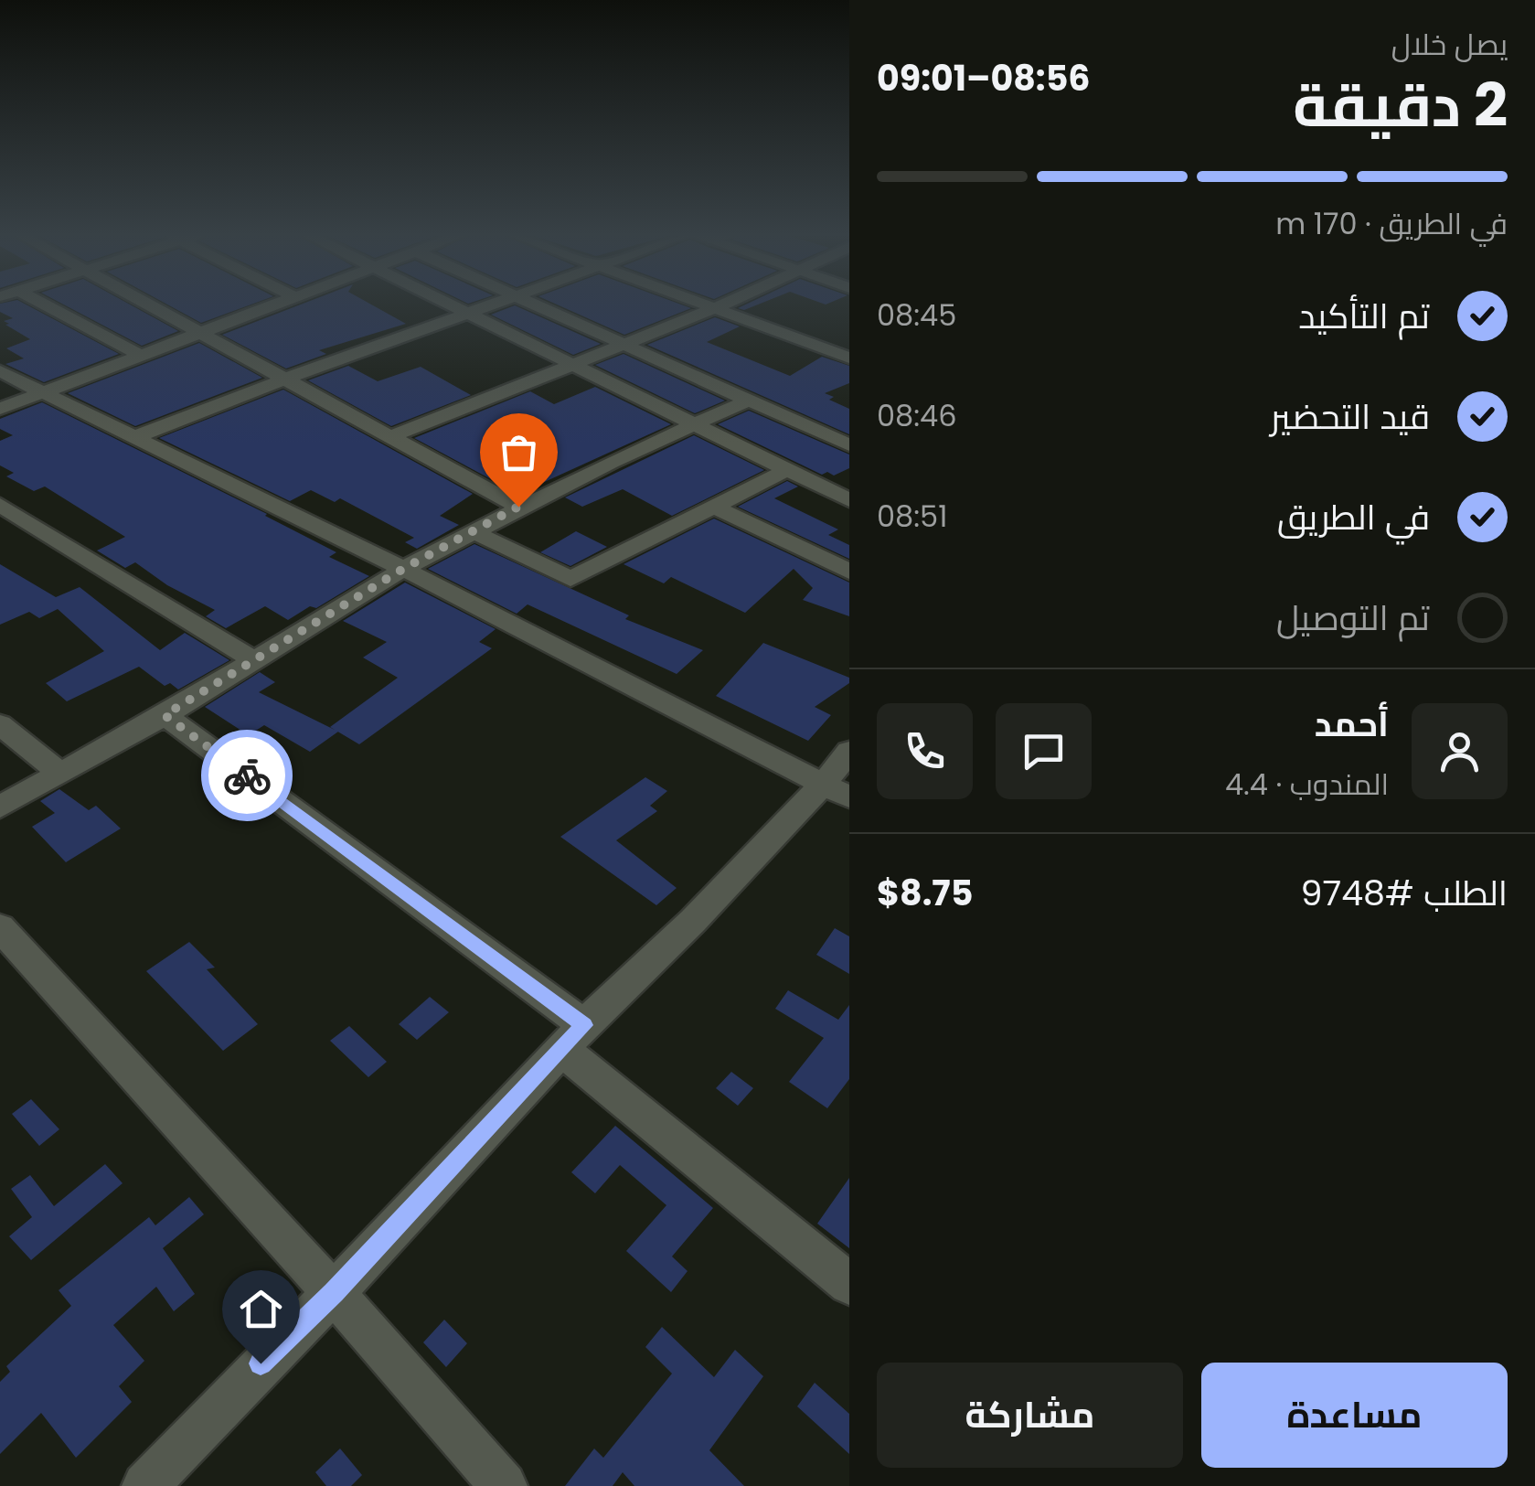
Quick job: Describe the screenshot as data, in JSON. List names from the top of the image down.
{
  "page": {
    "heading": ["2 دقيقة", "يصل خلال", "08:56–09:01"],
    "panel": [
      "أحمد",
      "المندوب · 4.4",
      "الطلب #9748",
      "$8.75"
    ],
    "bar": "في الطريق · 170 m",
    "list": [
      ["تم التأكيد", "08:45"],
      ["قيد التحضير", "08:46"],
      ["في الطريق", "08:51"],
      "تم التوصيل"
    ],
    "buttons": ["مساعدة", "مشاركة"]
  }
}
